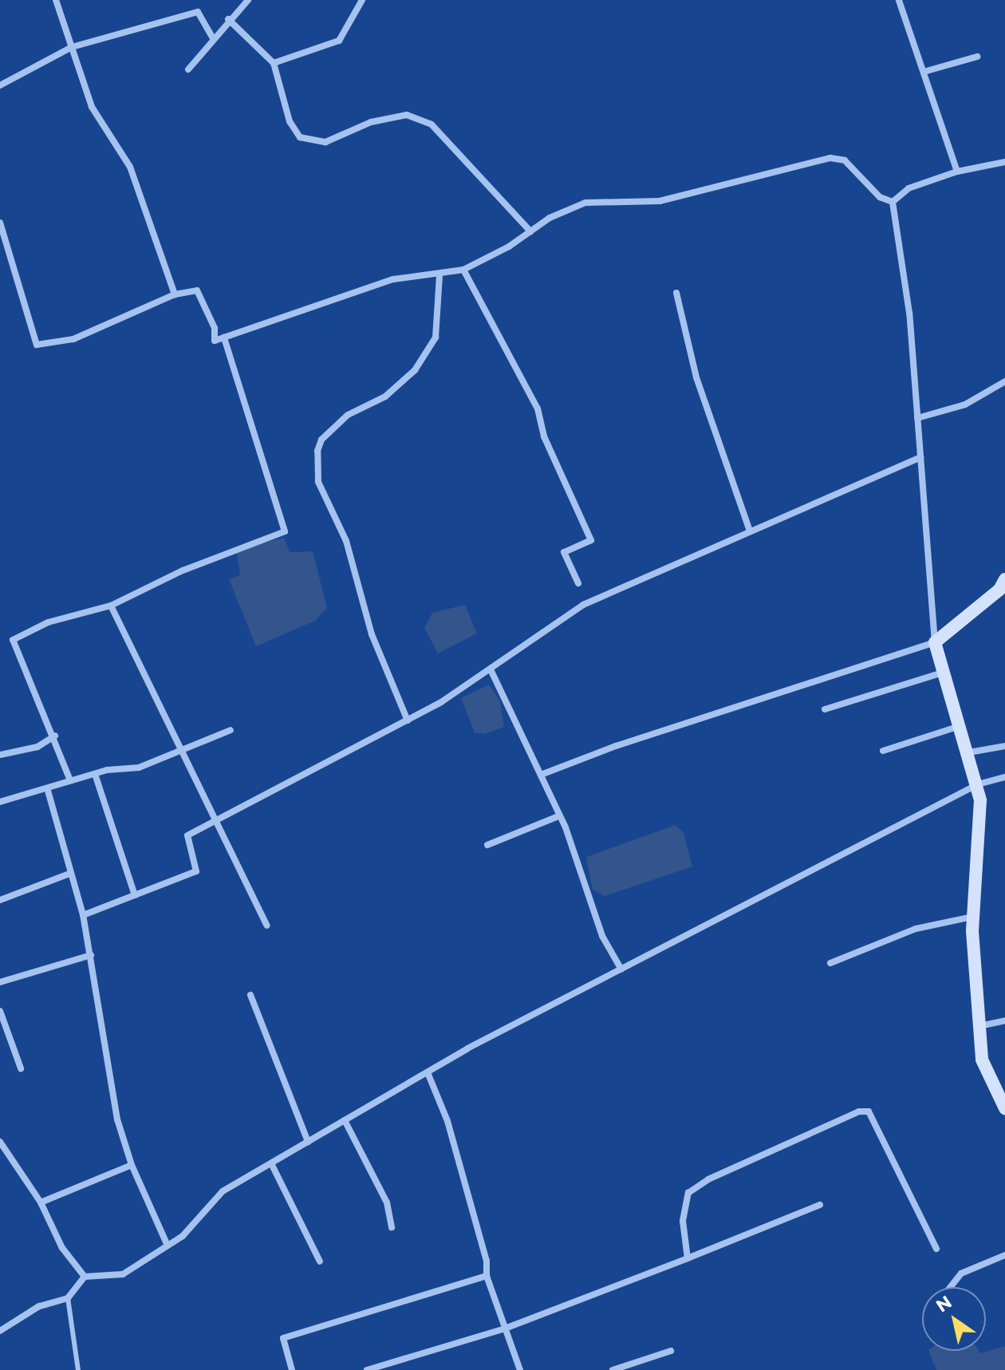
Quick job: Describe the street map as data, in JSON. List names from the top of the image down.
{
  "north": "top left"
}
